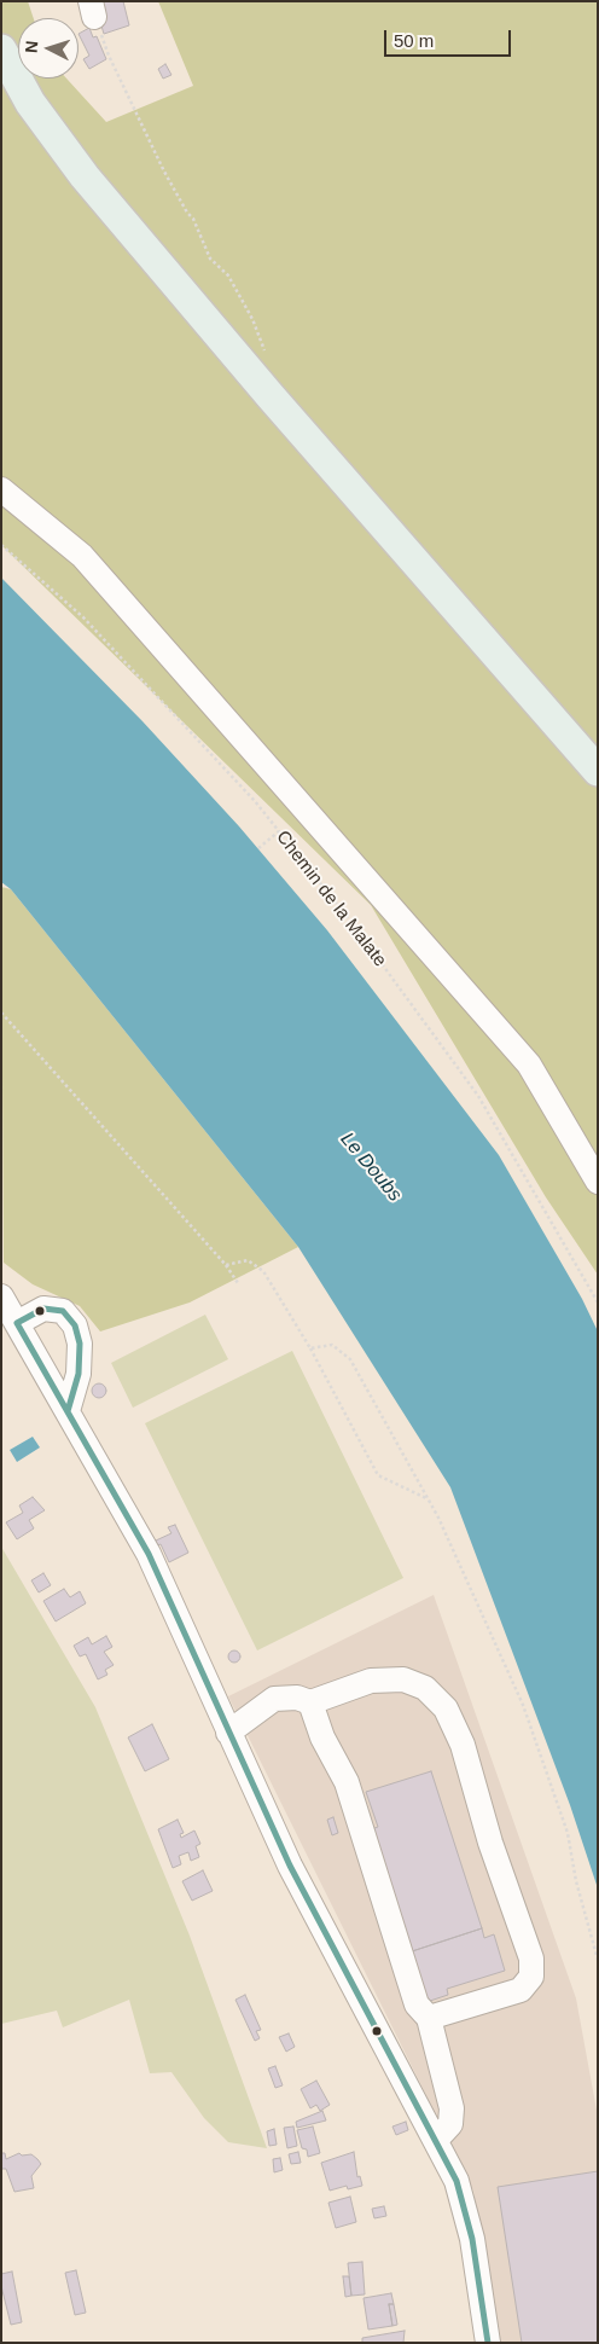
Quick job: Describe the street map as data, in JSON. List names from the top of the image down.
{
  "streets": {
    "street": ["Chemin de la Malate"]
  },
  "water": ["Le Doubs"],
  "scale_bar": "50 m",
  "north": "left"
}
